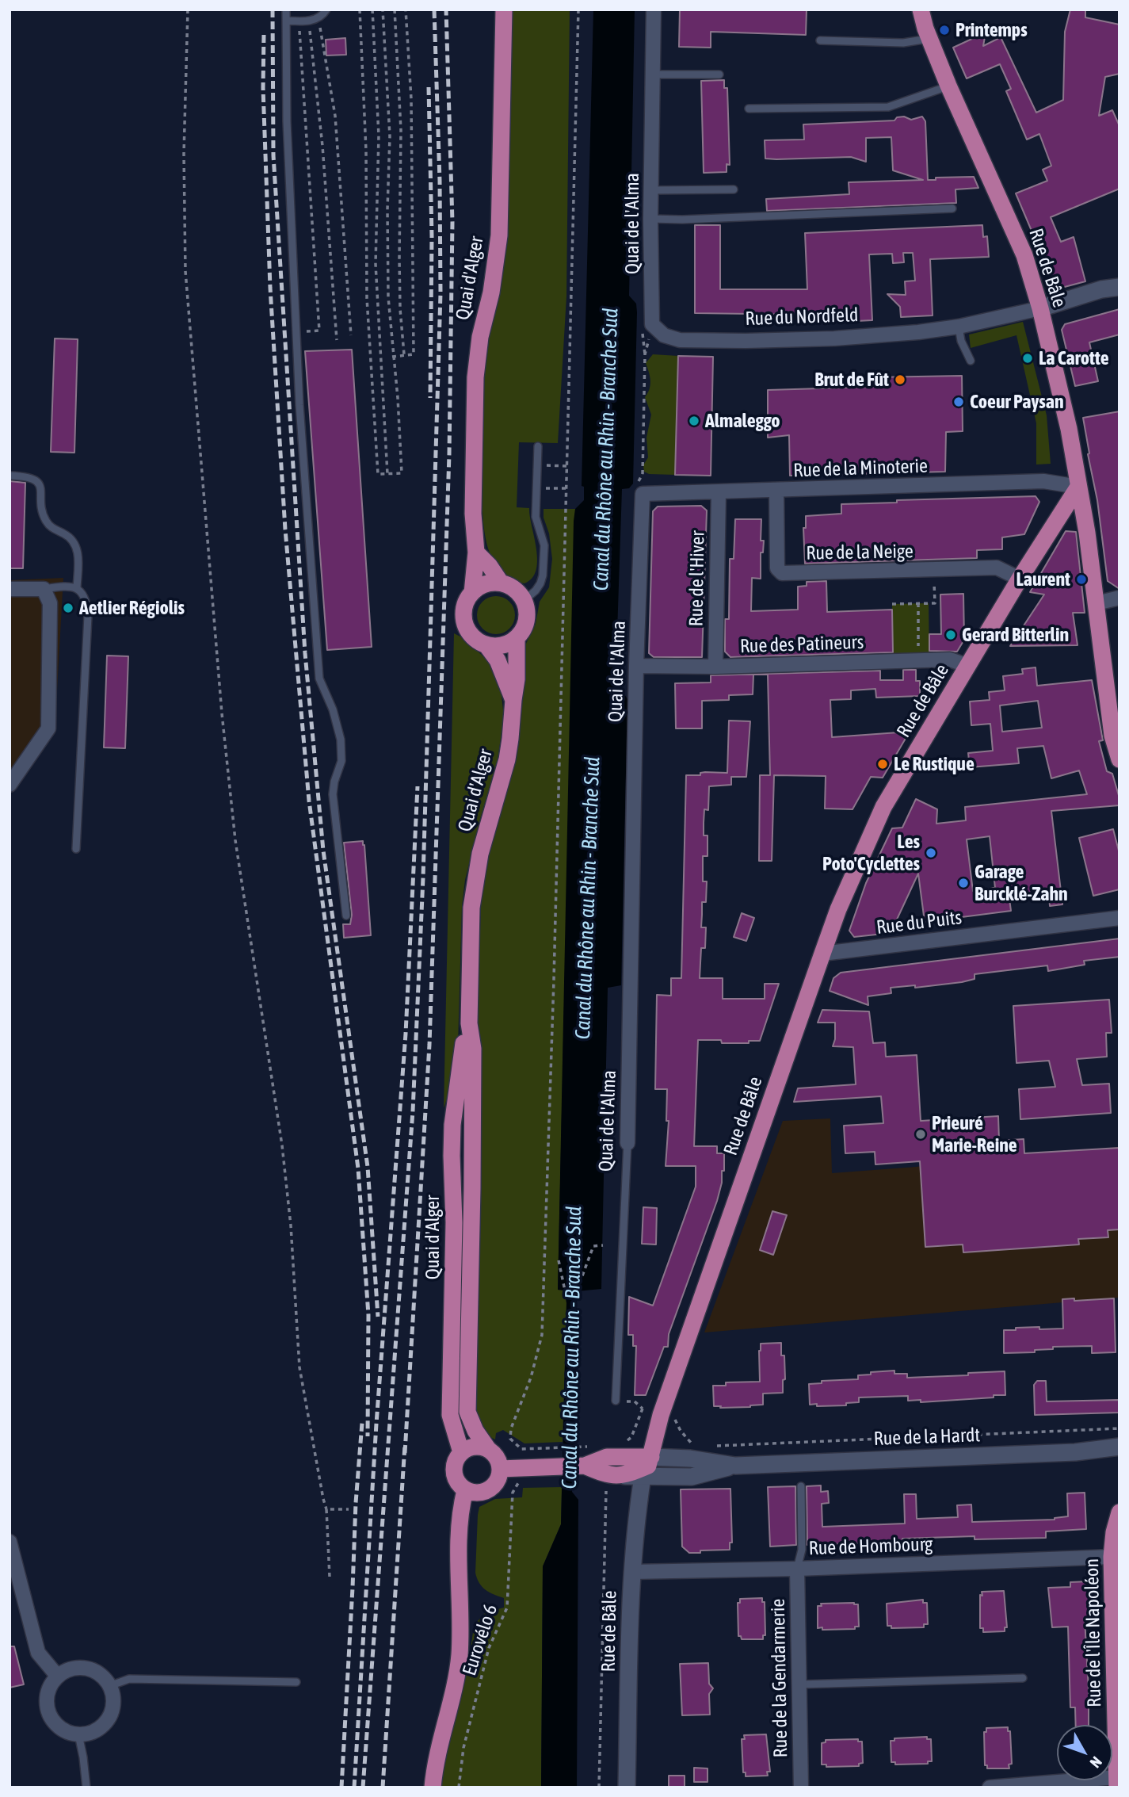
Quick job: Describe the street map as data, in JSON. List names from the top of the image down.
{
  "streets": {
    "main road": [
      "Rue de Bâle",
      "Quai d'Alger",
      "Rue de la Hardt",
      "Rue de l'Île Napoléon"
    ],
    "street": [
      "Quai de l'Alma",
      "Rue du Nordfeld",
      "Rue de la Minoterie",
      "Rue de la Neige",
      "Rue de l'Hiver",
      "Rue des Patineurs",
      "Rue du Puits",
      "Rue de Hombourg",
      "Rue de la Gendarmerie"
    ],
    "path": ["Eurovélo 6"]
  },
  "crossings": [
    ["Quai de l'Alma", "Rue du Nordfeld"],
    ["Quai de l'Alma", "Rue de la Minoterie"],
    ["Quai de l'Alma", "Rue des Patineurs"],
    ["Rue de Bâle", "Rue du Nordfeld"],
    ["Rue de Bâle", "Rue de la Minoterie"],
    ["Rue de Bâle", "Rue de la Neige"],
    ["Rue de Bâle", "Rue des Patineurs"],
    ["Rue de Bâle", "Rue du Puits"],
    ["Rue de Bâle", "Rue de la Hardt"],
    ["Rue de Bâle", "Rue de Hombourg"],
    ["Rue de la Minoterie", "Rue de la Neige"],
    ["Rue de la Minoterie", "Rue de l'Hiver"],
    ["Rue de l'Hiver", "Rue des Patineurs"],
    ["Rue de Hombourg", "Rue de l'Île Napoléon"],
    ["Rue de Hombourg", "Rue de la Gendarmerie"]
  ],
  "water": ["Canal du Rhône au Rhin - Branche Sud"],
  "places": [
    "Printemps",
    "La Carotte",
    "Brut de Fût",
    "Coeur Paysan",
    "Almaleggo",
    "Laurent",
    "Aetlier Régiolis",
    "Gerard Bitterlin",
    "Le Rustique",
    "Les Poto'Cyclettes",
    "Garage Burcklé-Zahn",
    "Prieuré Marie-Reine"
  ],
  "north": "bottom right"
}
